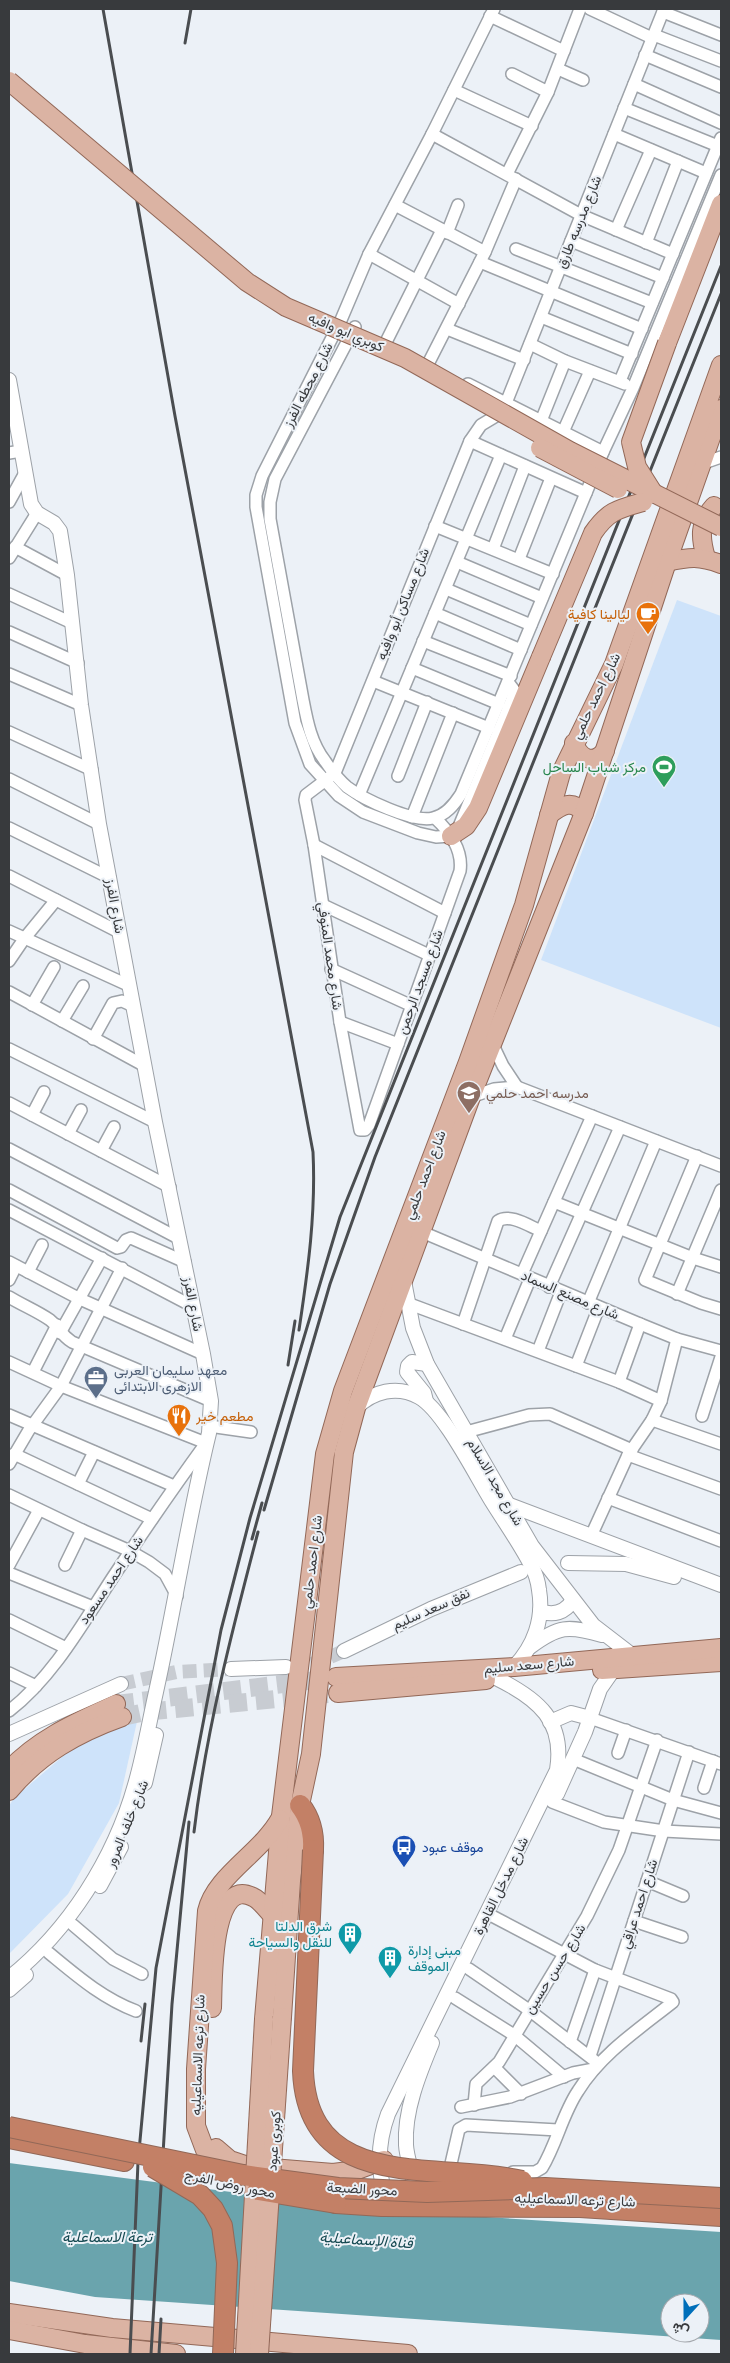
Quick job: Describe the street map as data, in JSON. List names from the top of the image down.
{
  "streets": {
    "highway": ["محور روض الفرج", "محور الضبعة"],
    "main road": [
      "كوبري ابو وافيه",
      "شارع احمد حلمي",
      "شارع سعد سليم",
      "شارع ترعه الاسماعيليه",
      "كوبرى عبود"
    ],
    "street": [
      "شارع مدرسه طارق",
      "شارع محطه الفرز",
      "شارع مساكن أبو وافيه",
      "شارع الفرز",
      "شارع محمد المنوفي",
      "شارع مسجد الرحمن",
      "شارع مصنع السماد",
      "شارع مجد الاسلام",
      "شارع احمد مسعود",
      "نفق سعد سليم",
      "شارع خلف المرور",
      "شارع مدخل القاهرة",
      "شارع احمد عراقي",
      "شارع حسن حسين"
    ]
  },
  "crossings": [
    ["شارع مدرسه طارق", "شارع مساكن أبو وافيه"],
    ["شارع محطه الفرز", "شارع مساكن أبو وافيه"],
    ["شارع محطه الفرز", "شارع محمد المنوفي"],
    ["شارع محطه الفرز", "شارع مسجد الرحمن"],
    ["شارع مساكن أبو وافيه", "شارع محمد المنوفي"],
    ["شارع احمد حلمي", "شارع مصنع السماد"],
    ["شارع احمد حلمي", "شارع مجد الاسلام"],
    ["شارع احمد حلمي", "شارع ترعه الاسماعيليه"],
    ["شارع احمد حلمي", "كوبرى عبود"],
    ["شارع الفرز", "شارع احمد مسعود"],
    ["شارع الفرز", "شارع خلف المرور"],
    ["شارع محمد المنوفي", "شارع مسجد الرحمن"],
    ["شارع مجد الاسلام", "شارع سعد سليم"],
    ["شارع احمد مسعود", "شارع خلف المرور"],
    ["شارع سعد سليم", "شارع مدخل القاهرة"],
    ["شارع مدخل القاهرة", "شارع ترعه الاسماعيليه"],
    ["محور روض الفرج", "محور الضبعة"]
  ],
  "water": ["ترعة الاسماعلية", "قناة الإسماعيلية"],
  "places": {
    "cafe": ["ليالينا كافية"],
    "sports": ["مركز شباب الساحل"],
    "school or university": ["مدرسه احمد حلمي"],
    "office": ["معهد سليمان العربى الازهرى الابتدائى"],
    "restaurant": ["مطعم خير"],
    "bus stop": ["موقف عبود"],
    "building": ["شرق الدلتا للنقل والسياحة", "مبنى إدارة الموقف"]
  },
  "north": "bottom"
}
